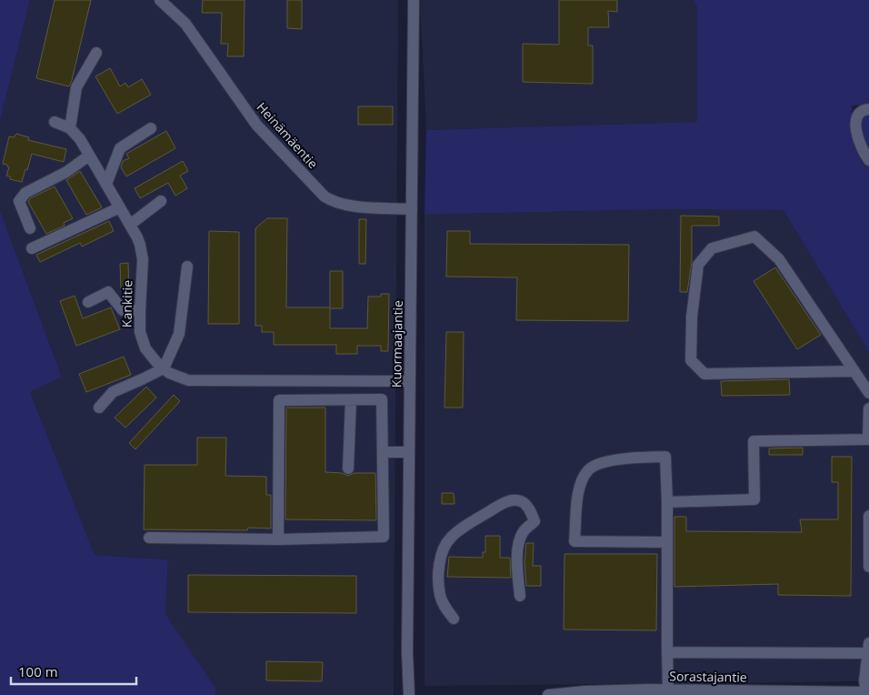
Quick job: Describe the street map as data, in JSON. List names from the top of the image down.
{
  "streets": {
    "street": [
      "Heinämäentie",
      "Kankitie",
      "Kuormaajantie",
      "Sorastajantie"
    ]
  },
  "crossings": [
    ["Heinämäentie", "Kuormaajantie"],
    ["Kankitie", "Kuormaajantie"]
  ],
  "scale_bar": "100 m"
}
